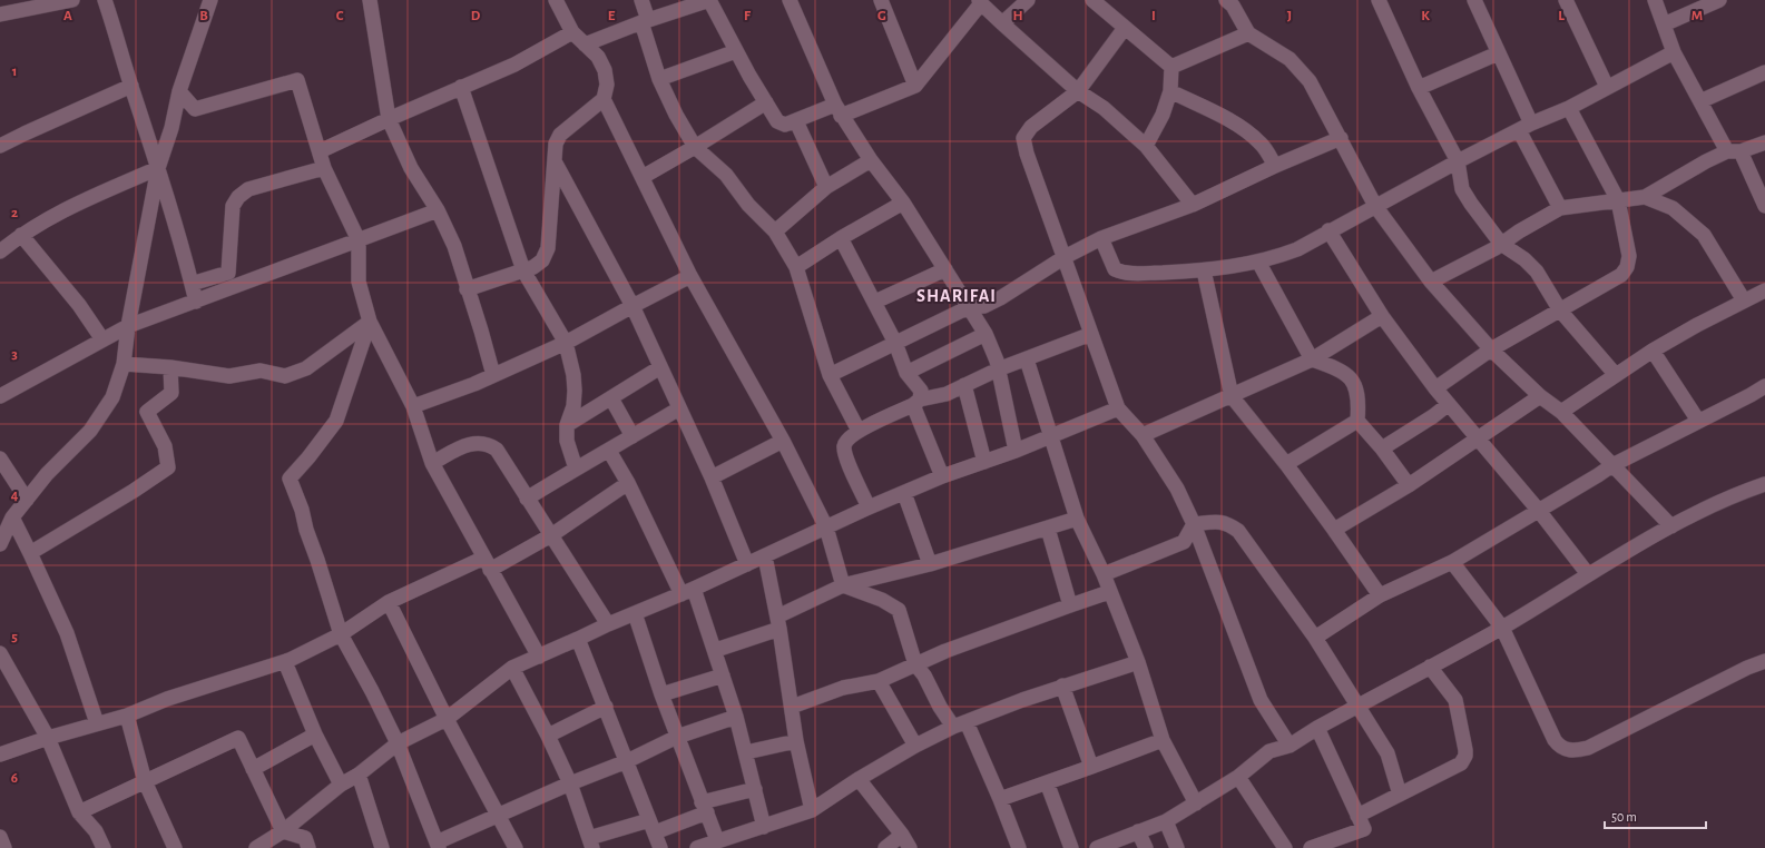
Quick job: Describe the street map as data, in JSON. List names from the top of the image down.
{
  "districts": ["SHARIFAI"],
  "scale_bar": "50 m",
  "grid": {
    "columns": [
      "A",
      "B",
      "C",
      "D",
      "E",
      "F",
      "G",
      "H",
      "I",
      "J",
      "K",
      "L",
      "M"
    ],
    "rows": [
      "1",
      "2",
      "3",
      "4",
      "5",
      "6"
    ]
  }
}
